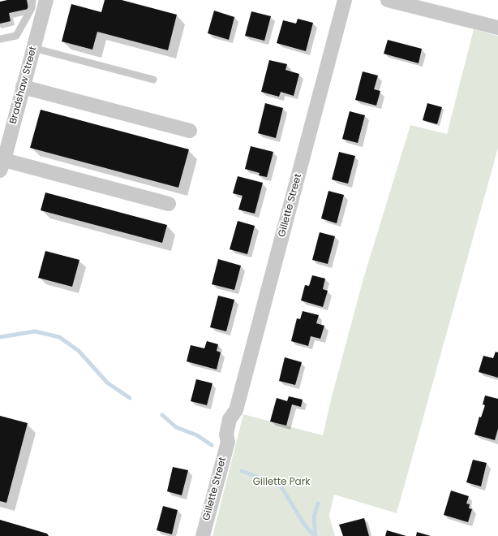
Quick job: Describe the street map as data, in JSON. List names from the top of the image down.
{
  "streets": {
    "street": ["Bradshaw Street", "Gillette Street"]
  },
  "parks": ["Gillette Park"]
}
